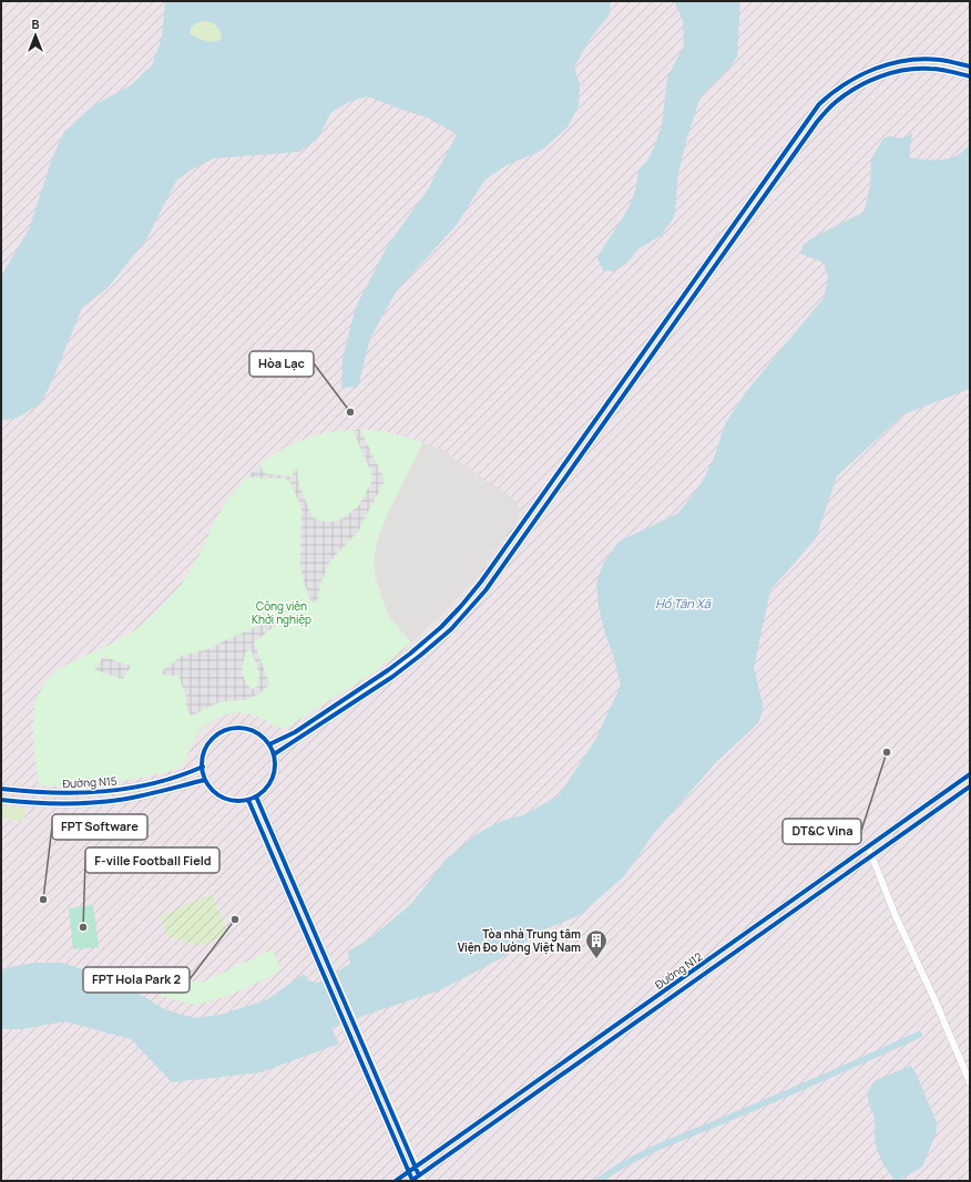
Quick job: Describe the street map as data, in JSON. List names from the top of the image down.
{
  "streets": {
    "street": ["Đường N15", "Đường N12"]
  },
  "water": ["Hồ Tân Xã"],
  "parks": ["Công viên Khởi nghiệp"],
  "places": {
    "other": [
      "Hòa Lạc",
      "DT&C Vina",
      "FPT Software",
      "FPT Hola Park 2",
      "F-ville Football Field"
    ],
    "building": ["Tòa nhà Trung tâm Viện Đo lường Việt Nam"]
  },
  "north": "top"
}
